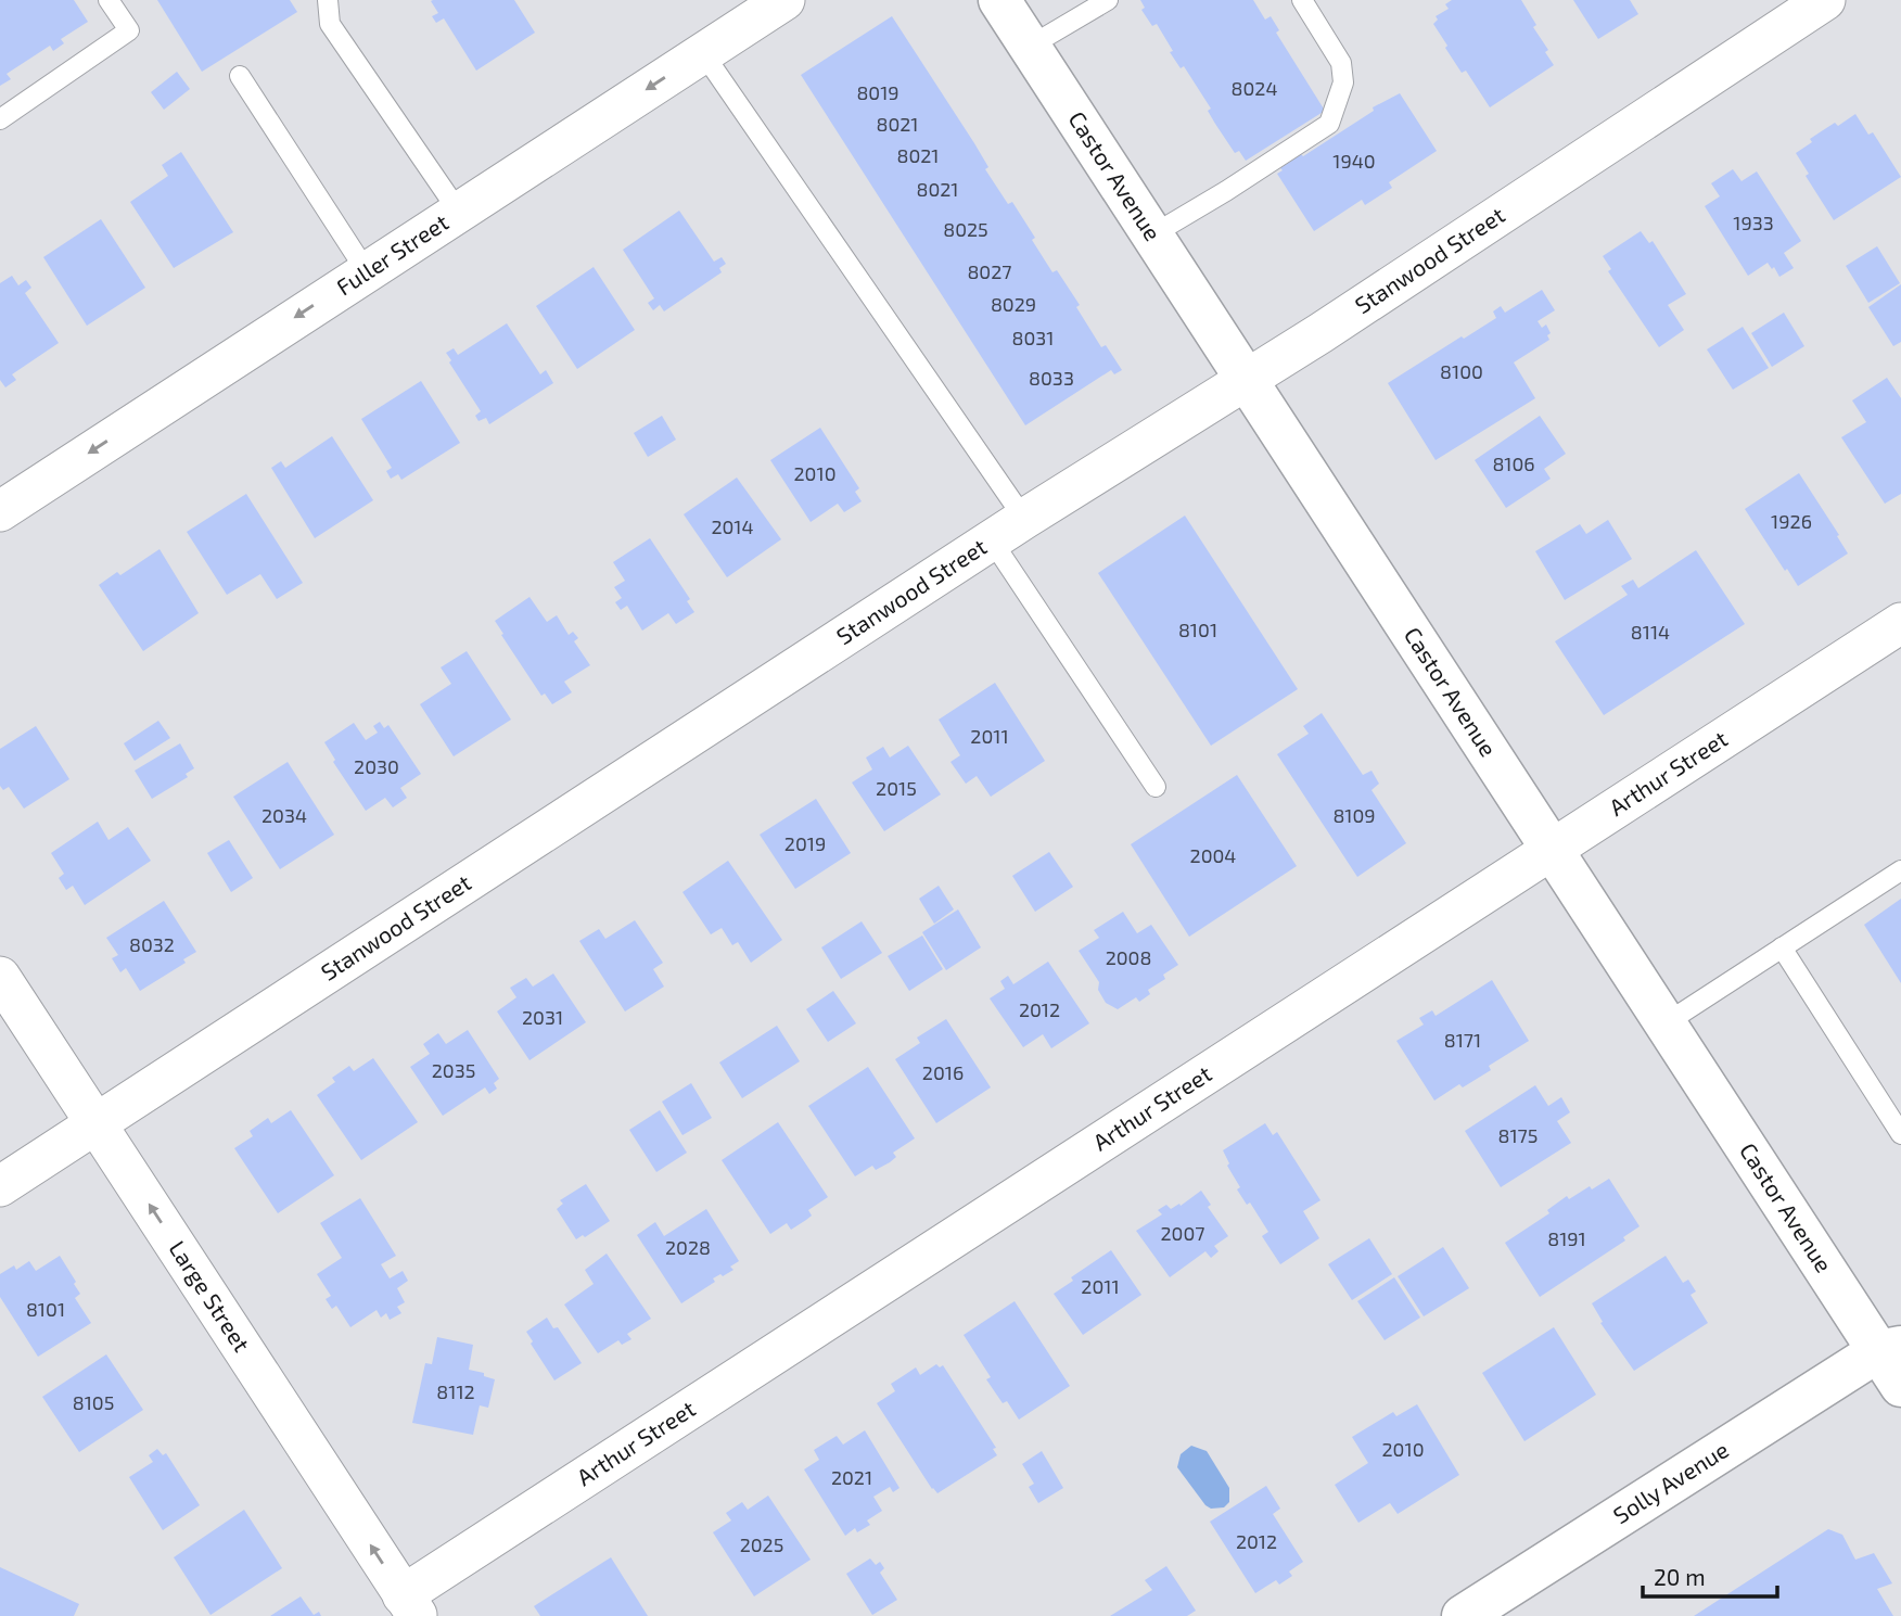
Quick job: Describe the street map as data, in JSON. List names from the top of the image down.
{
  "streets": {
    "main road": ["Castor Avenue", "Solly Avenue"],
    "street": [
      "Fuller Street",
      "Stanwood Street",
      "Arthur Street",
      "Large Street"
    ]
  },
  "crossings": [
    ["Castor Avenue", "Stanwood Street"],
    ["Castor Avenue", "Arthur Street"],
    ["Castor Avenue", "Solly Avenue"],
    ["Stanwood Street", "Large Street"],
    ["Arthur Street", "Large Street"]
  ],
  "one_way": ["Fuller Street", "Large Street"],
  "house_numbers": [
    "8024",
    "8019",
    "8021",
    "8021",
    "1940",
    "8021",
    "1933",
    "8025",
    "8027",
    "8029",
    "8031",
    "8100",
    "8033",
    "8106",
    "2010",
    "1926",
    "2014",
    "8101",
    "8114",
    "2011",
    "2030",
    "2015",
    "2034",
    "8109",
    "2019",
    "2004",
    "8032",
    "2008",
    "2012",
    "2031",
    "8171",
    "2035",
    "2016",
    "8175",
    "2007",
    "8191",
    "2028",
    "2011",
    "8101",
    "8112",
    "8105",
    "2010",
    "2021",
    "2012",
    "2025"
  ],
  "scale_bar": "20 m"
}
